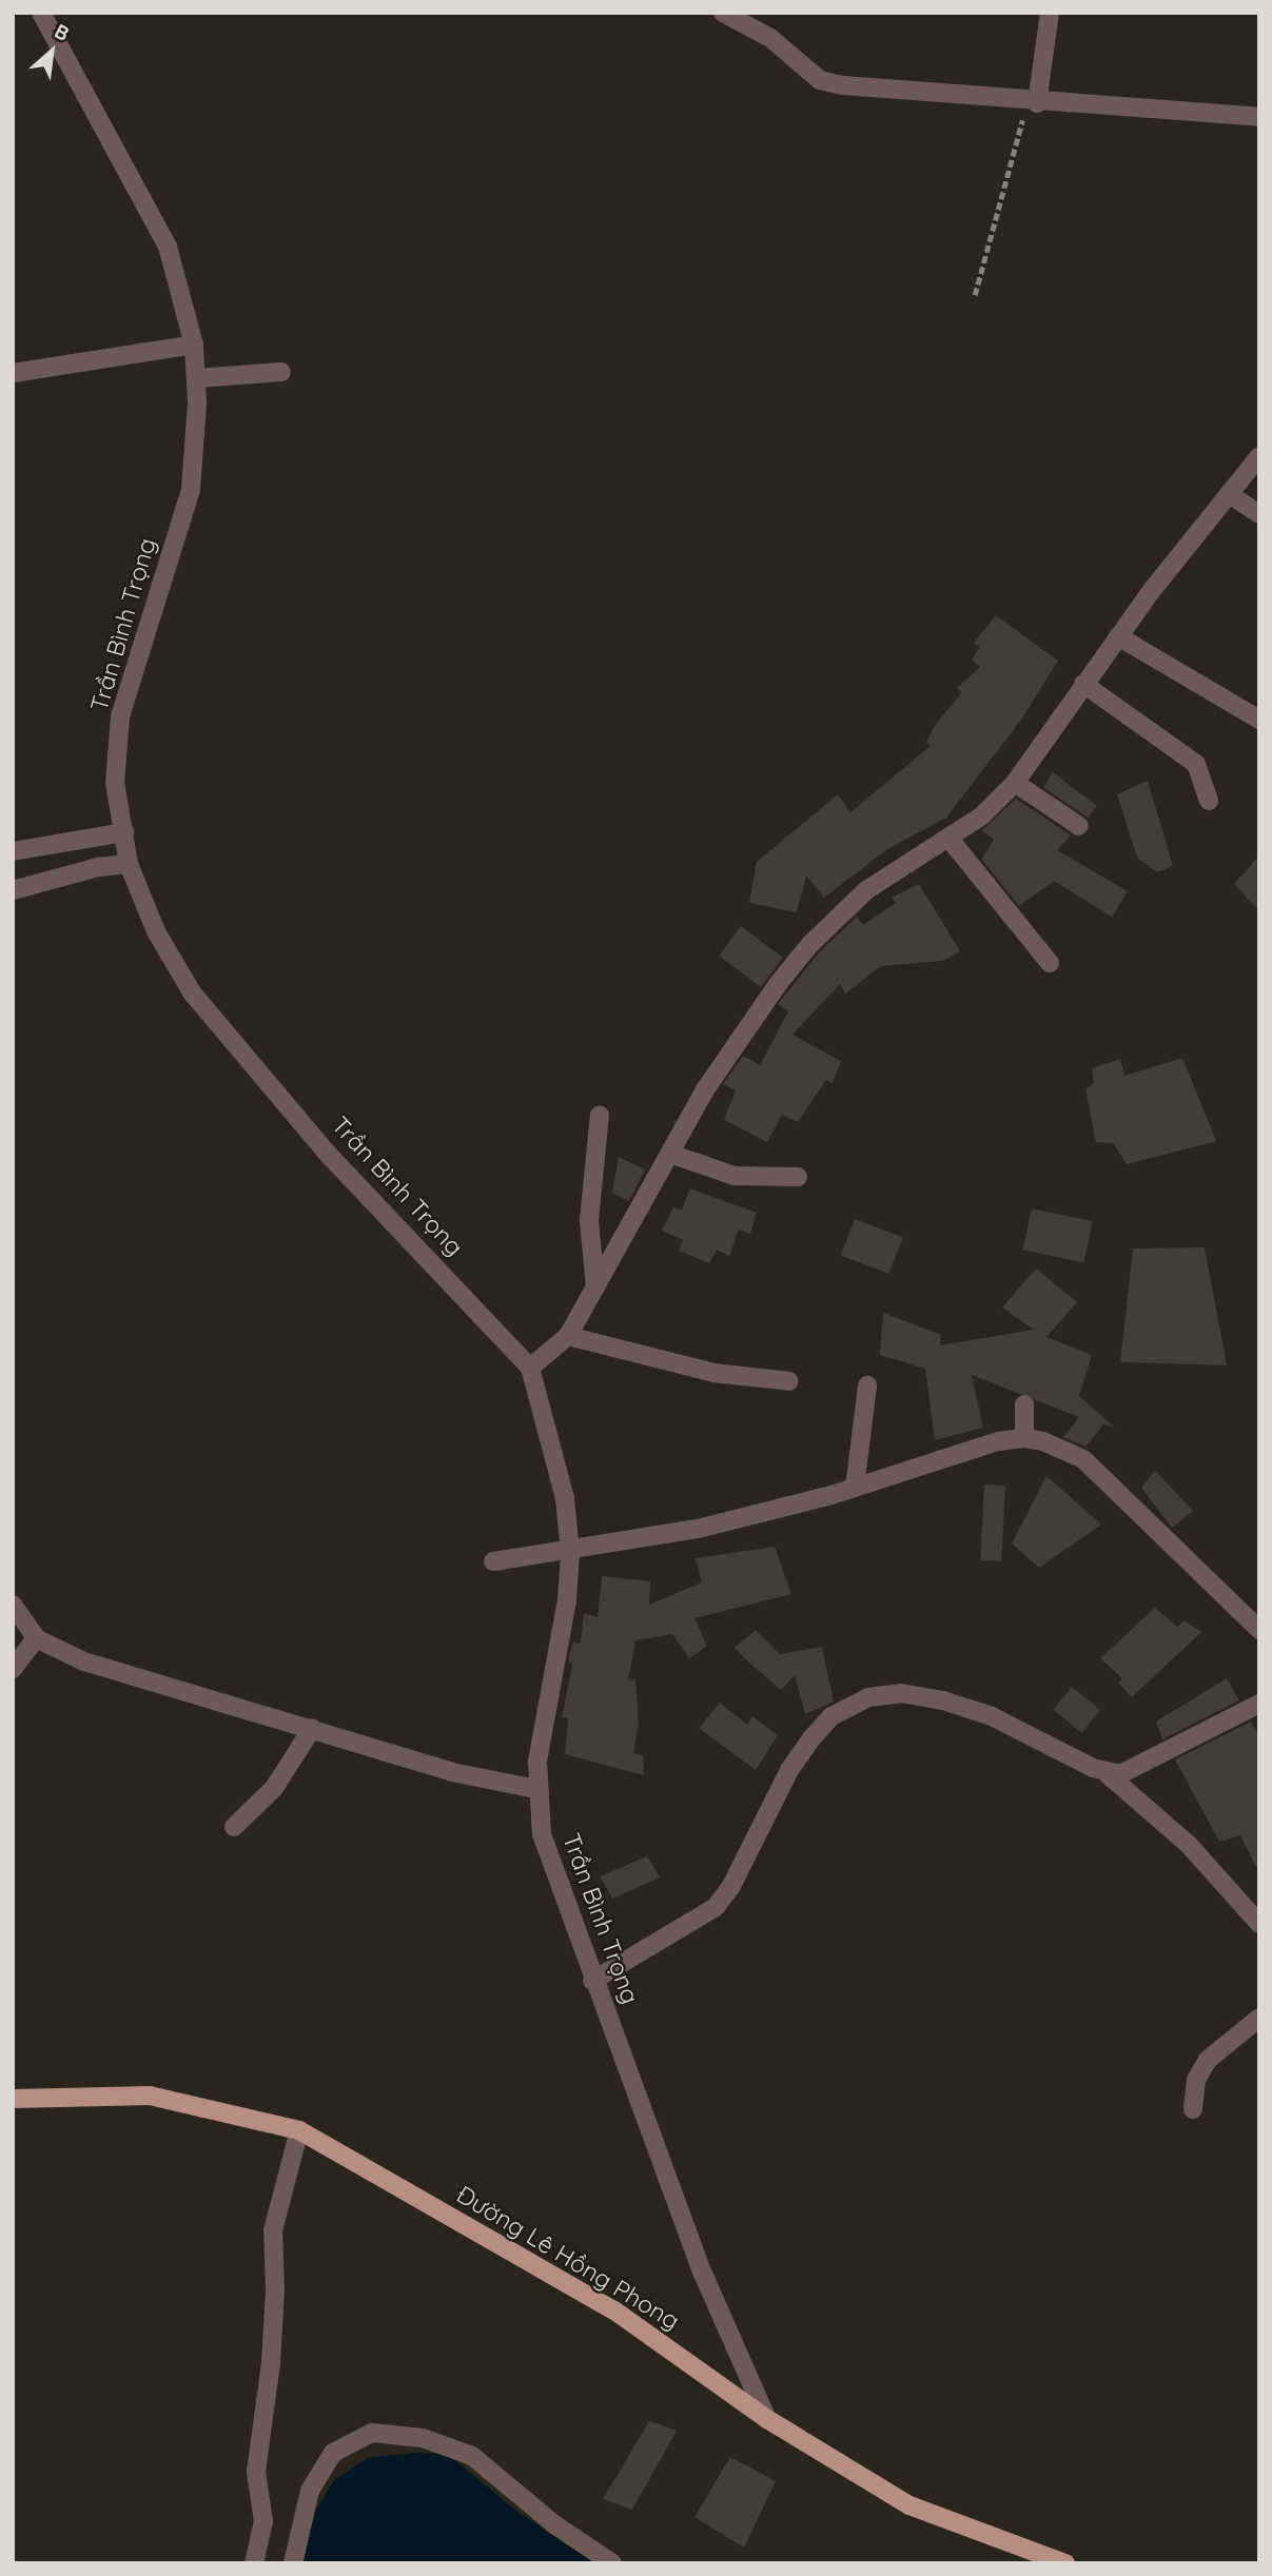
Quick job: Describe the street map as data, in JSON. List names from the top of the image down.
{
  "streets": {
    "main road": ["Đường Lê Hồng Phong"],
    "street": ["Trần Bình Trọng"]
  },
  "crossings": [
    ["Trần Bình Trọng", "Đường Lê Hồng Phong"]
  ],
  "north": "top right"
}
